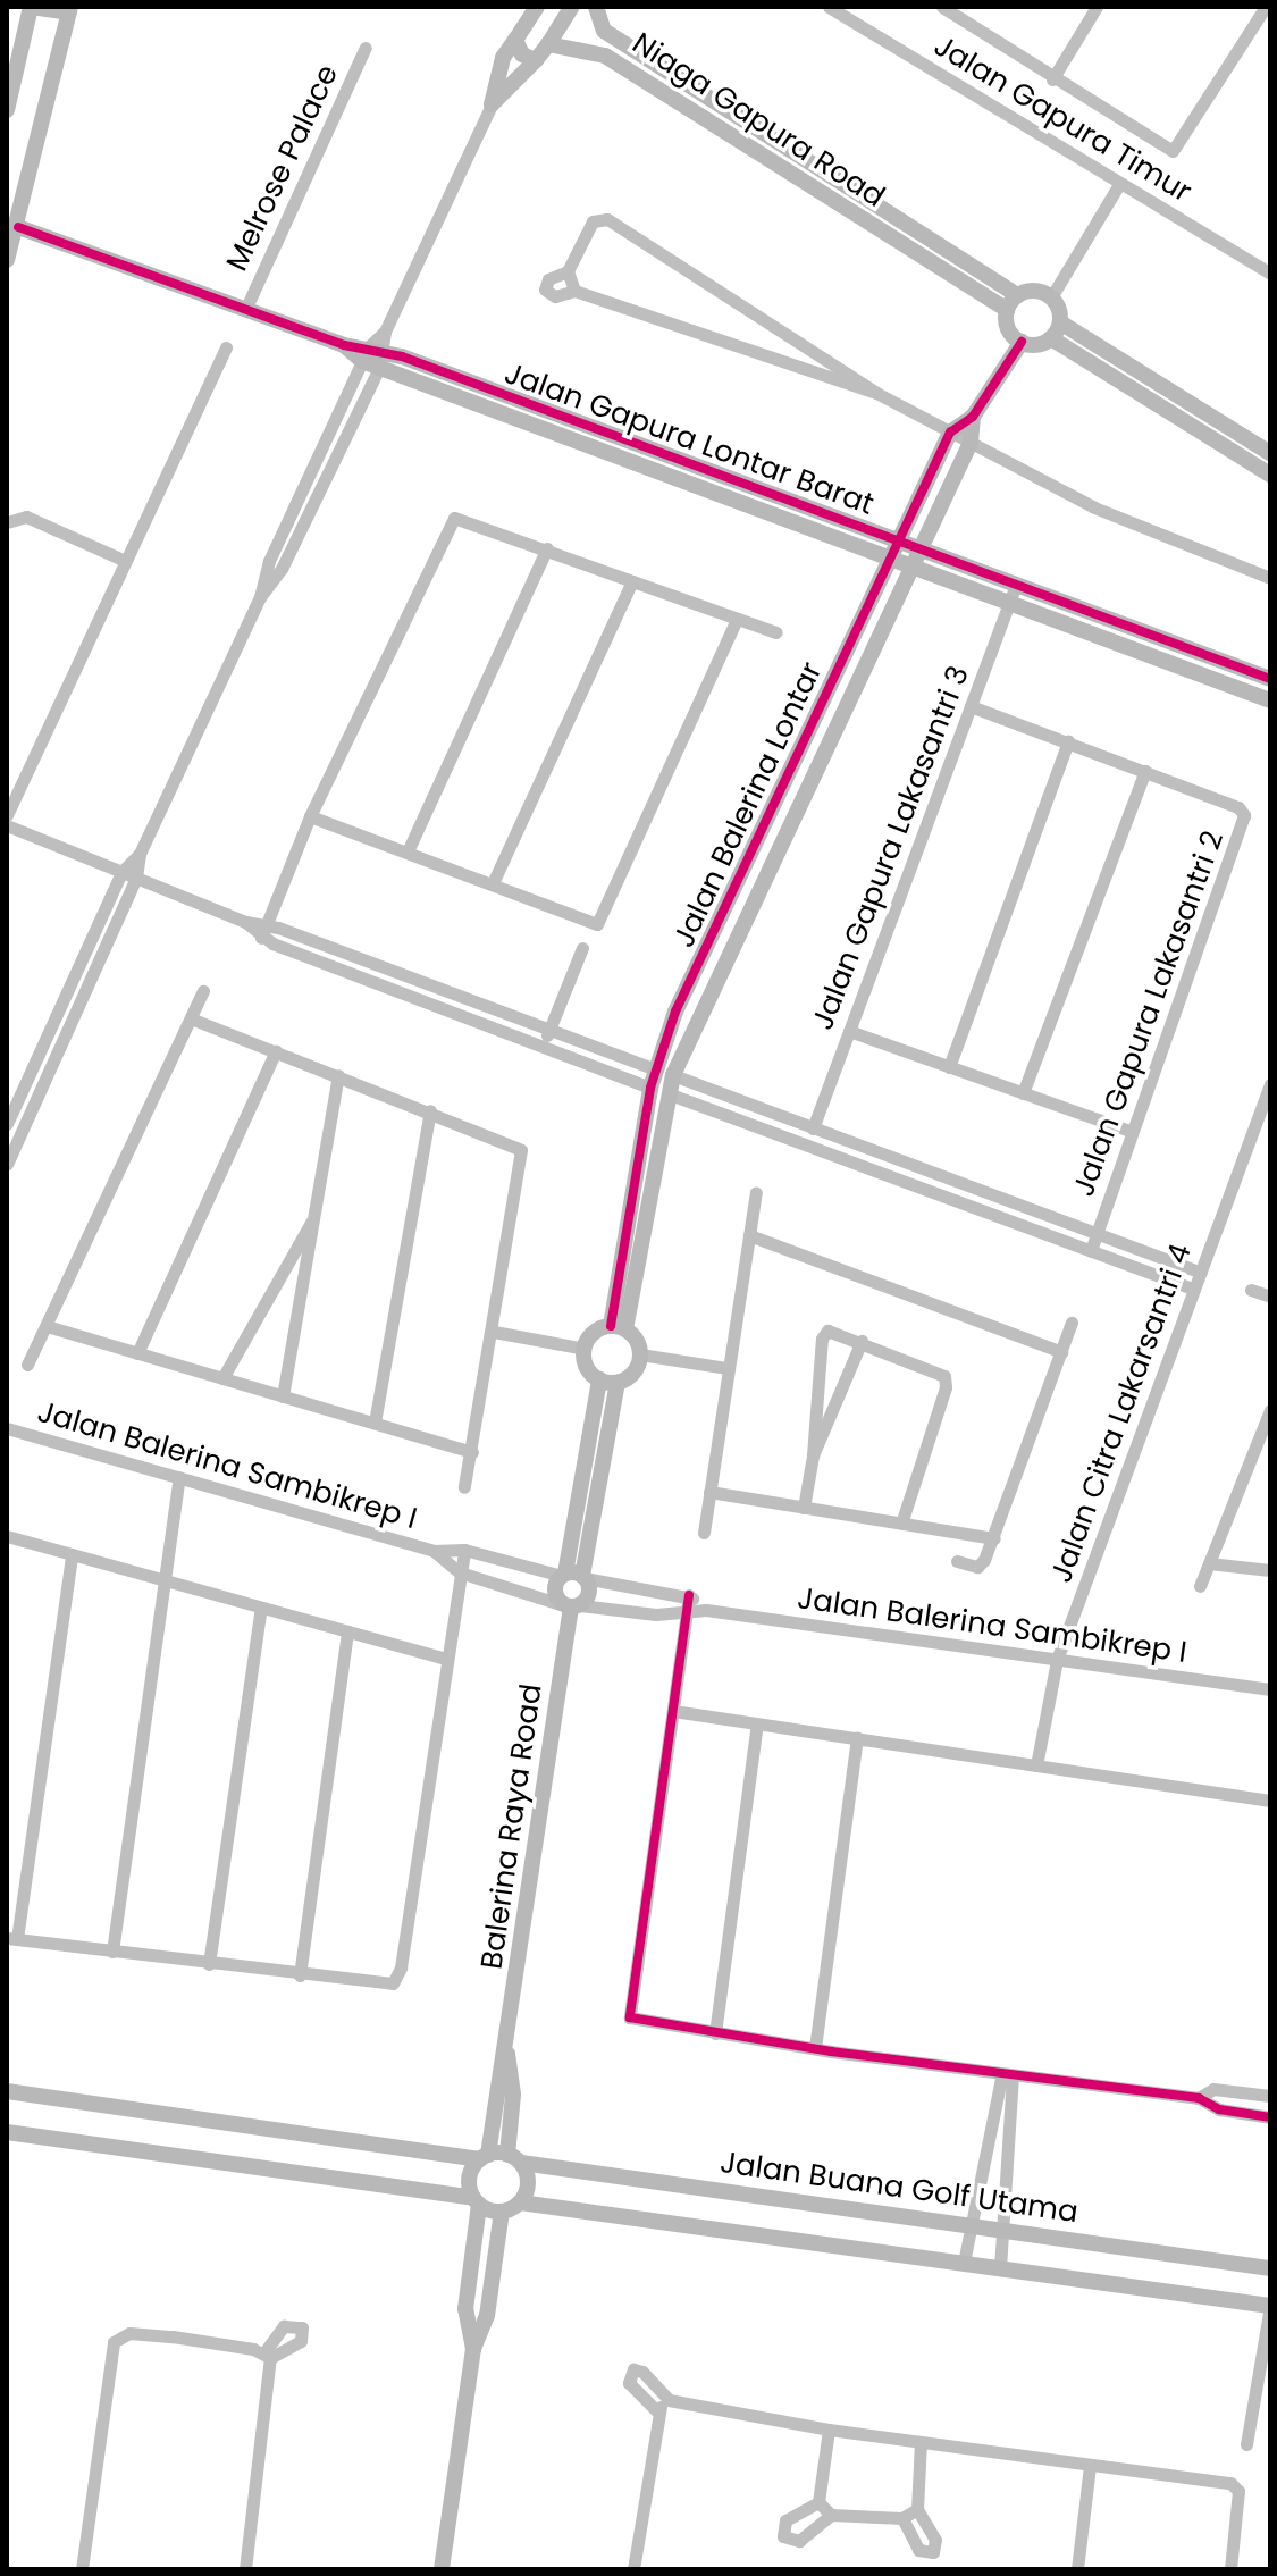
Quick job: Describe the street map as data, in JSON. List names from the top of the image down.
{
  "streets": {
    "street": [
      "Jalan Gapura Timur",
      "Niaga Gapura Road",
      "Melrose Palace",
      "Jalan Gapura Lontar Barat",
      "Jalan Balerina Lontar",
      "Jalan Gapura Lakasantri 3",
      "Jalan Gapura Lakasantri 2",
      "Jalan Citra Lakarsantri 4",
      "Jalan Balerina Sambikrep I",
      "Balerina Raya Road",
      "Jalan Buana Golf Utama"
    ]
  },
  "crossings": [
    ["Niaga Gapura Road", "Jalan Balerina Lontar"],
    ["Melrose Palace", "Jalan Gapura Lontar Barat"],
    ["Jalan Gapura Lontar Barat", "Jalan Balerina Lontar"],
    ["Jalan Gapura Lontar Barat", "Jalan Gapura Lakasantri 3"],
    ["Jalan Gapura Lakasantri 3", "Jalan Gapura Lakasantri 2"],
    ["Jalan Citra Lakarsantri 4", "Jalan Balerina Sambikrep I"],
    ["Jalan Balerina Sambikrep I", "Balerina Raya Road"],
    ["Balerina Raya Road", "Jalan Buana Golf Utama"]
  ]
}
